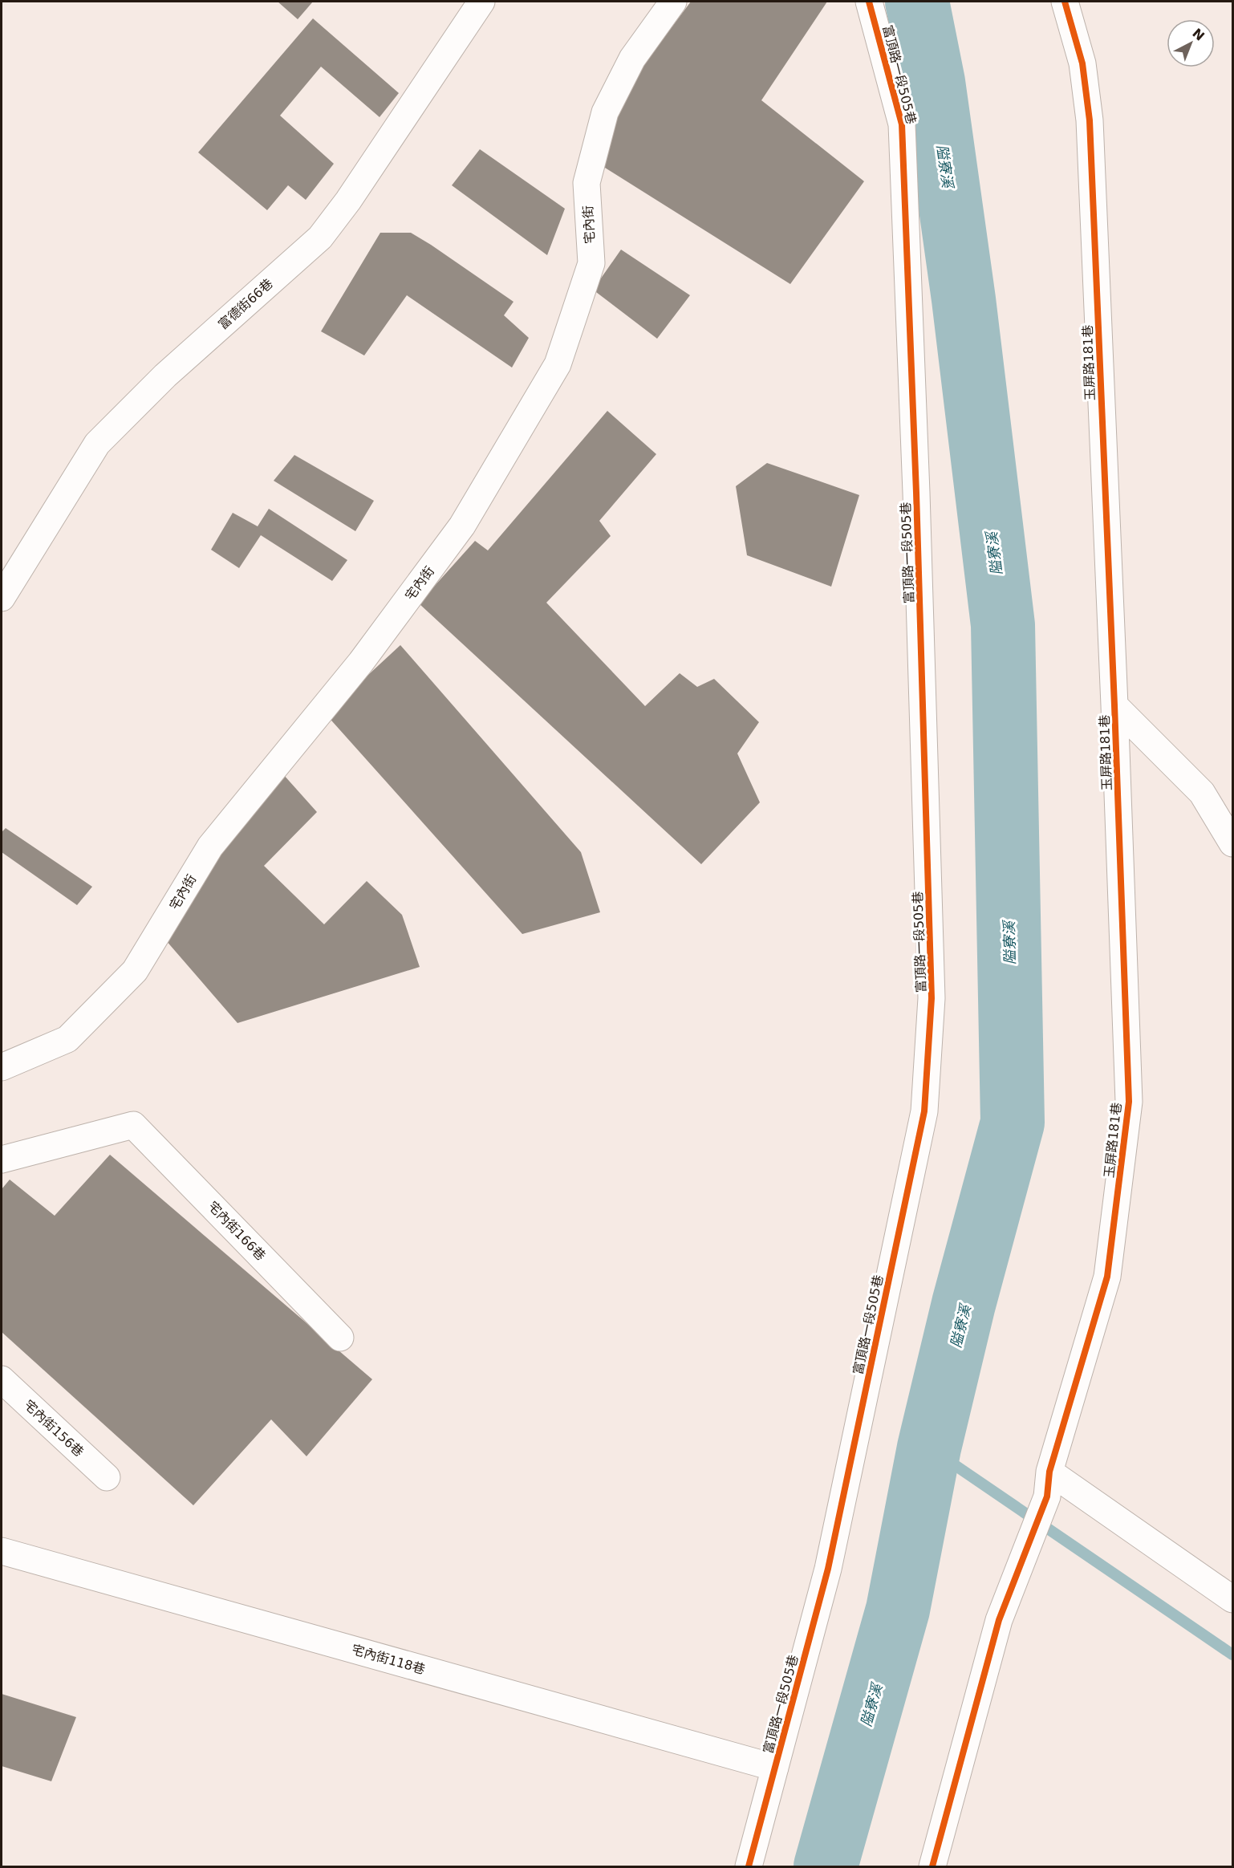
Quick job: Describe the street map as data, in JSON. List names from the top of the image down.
{
  "streets": {
    "street": [
      "富頂路一段505巷",
      "宅內街",
      "富德街66巷",
      "玉屏路181巷",
      "宅內街166巷",
      "宅內街156巷",
      "宅內街118巷"
    ]
  },
  "crossings": [
    ["富頂路一段505巷", "宅內街118巷"]
  ],
  "water": ["隘寮溪"],
  "north": "top right"
}
